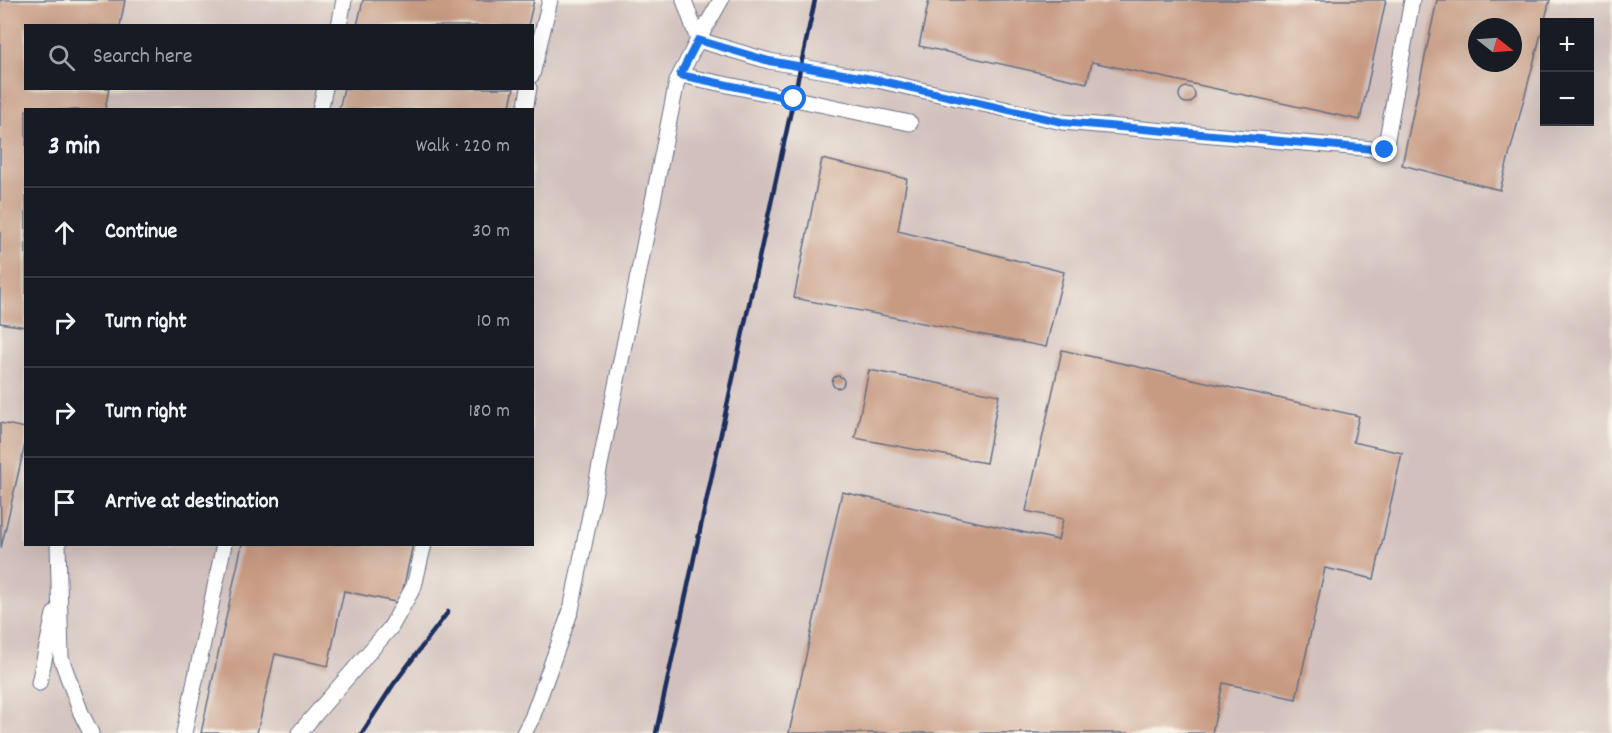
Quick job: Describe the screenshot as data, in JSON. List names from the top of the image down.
{
  "north": "right",
  "page": {
    "map_buttons": ["+", "−"],
    "search": "Search here",
    "heading": ["3 min", "Walk · 220 m"],
    "list": [
      ["Continue", "30 m"],
      ["Turn right", "10 m"],
      ["Turn right", "180 m"],
      "Arrive at destination"
    ]
  }
}
